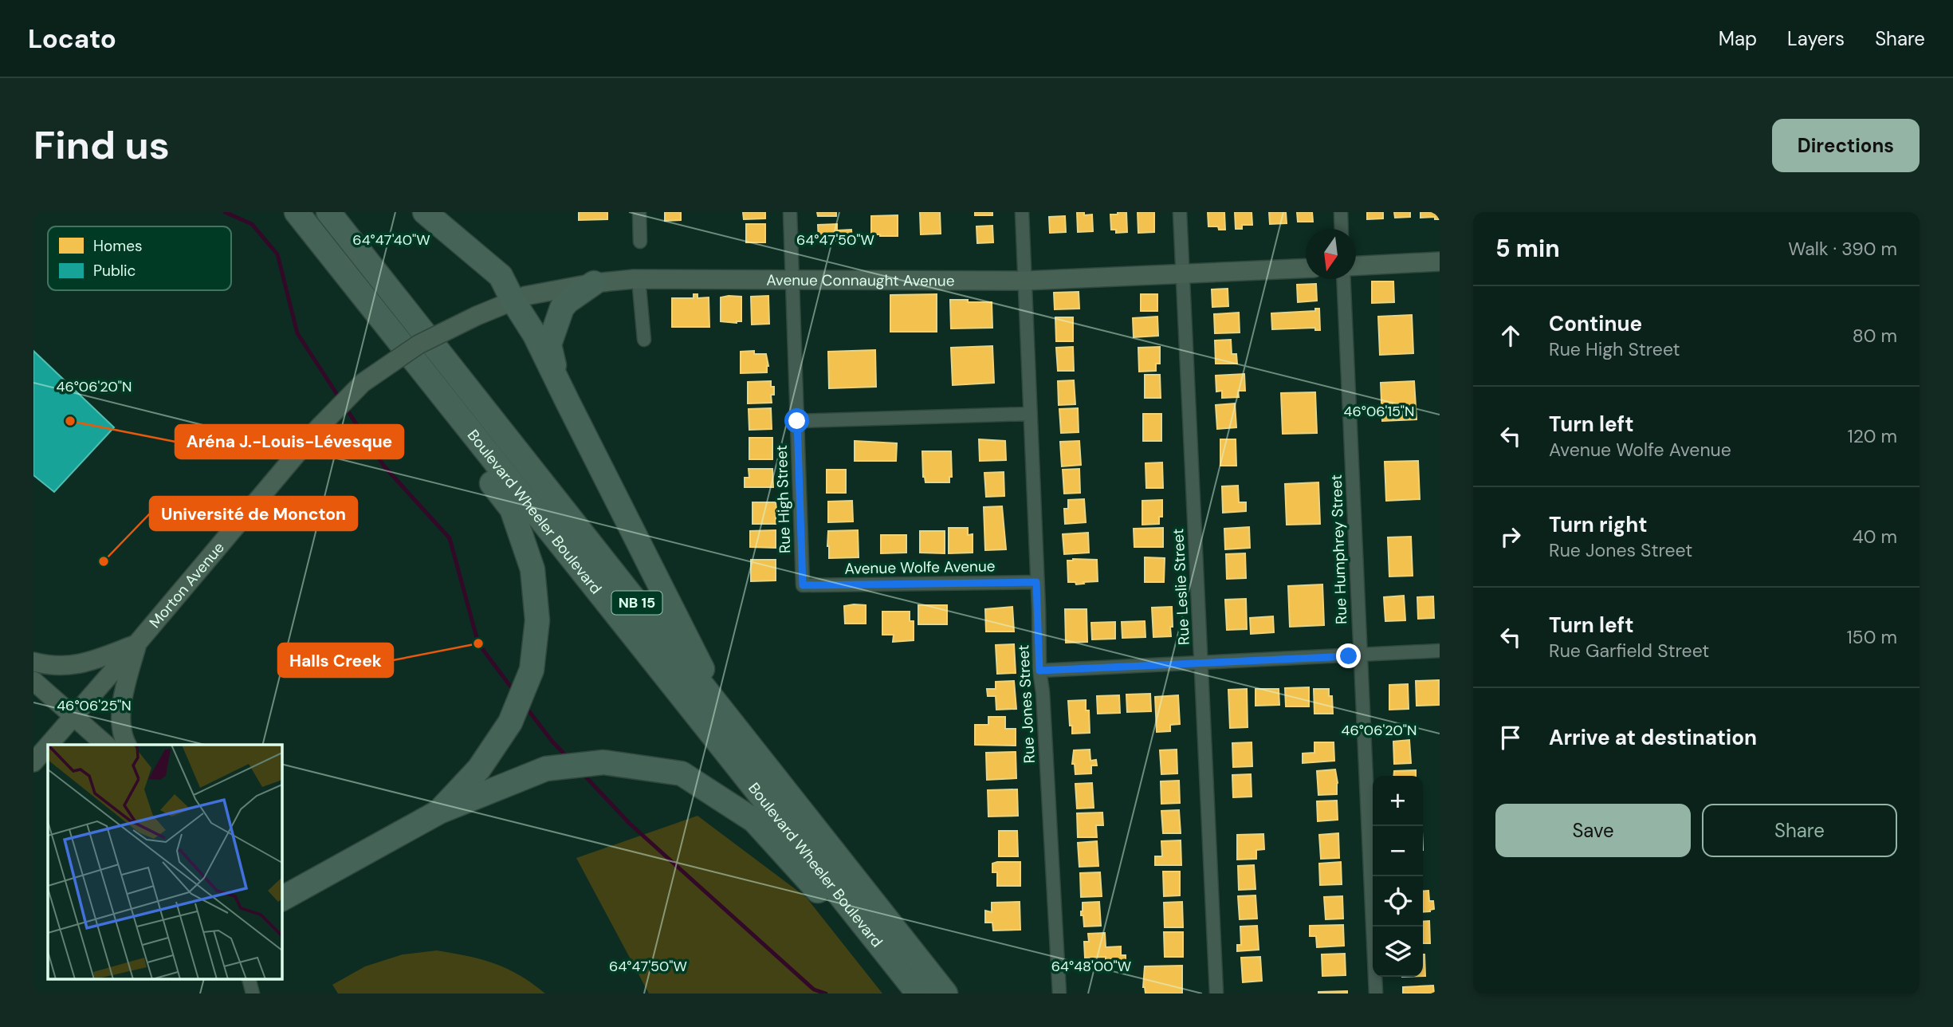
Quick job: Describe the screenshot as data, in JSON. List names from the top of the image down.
{
  "streets": {
    "highway": ["Boulevard Wheeler Boulevard", "NB 15"],
    "street": [
      "Avenue Connaught Avenue",
      "Rue High Street",
      "Rue Humphrey Street",
      "Avenue Wolfe Avenue",
      "Morton Avenue",
      "Rue Leslie Street",
      "Rue Jones Street"
    ]
  },
  "crossings": [
    ["Avenue Connaught Avenue", "Rue High Street"],
    ["Avenue Connaught Avenue", "Morton Avenue"],
    ["Avenue Connaught Avenue", "Rue Leslie Street"],
    ["Avenue Connaught Avenue", "Rue Jones Street"],
    ["Rue High Street", "Avenue Wolfe Avenue"],
    ["Avenue Wolfe Avenue", "Rue Jones Street"]
  ],
  "places": ["Aréna J.-Louis-Lévesque", "Université de Moncton", "Halls Creek"],
  "legend": ["Homes", "Public"],
  "north": "bottom",
  "page": {
    "header": "Locato",
    "nav": ["Map", "Layers", "Share"],
    "buttons": [
      "Directions",
      ["Save", "Share"]
    ],
    "title": "Find us",
    "heading": ["5 min", "Walk · 390 m"],
    "list": [
      ["Continue", "Rue High Street", "80 m"],
      ["Turn left", "Avenue Wolfe Avenue", "120 m"],
      ["Turn right", "Rue Jones Street", "40 m"],
      ["Turn left", "Rue Garfield Street", "150 m"],
      "Arrive at destination"
    ],
    "map_buttons": ["+", "−"]
  },
  "coordinates": [
    "64°47'40\"W",
    "64°47'50\"W",
    "46°06'20\"N",
    "46°06'15\"N",
    "46°06'25\"N",
    "64°48'00\"W"
  ]
}
